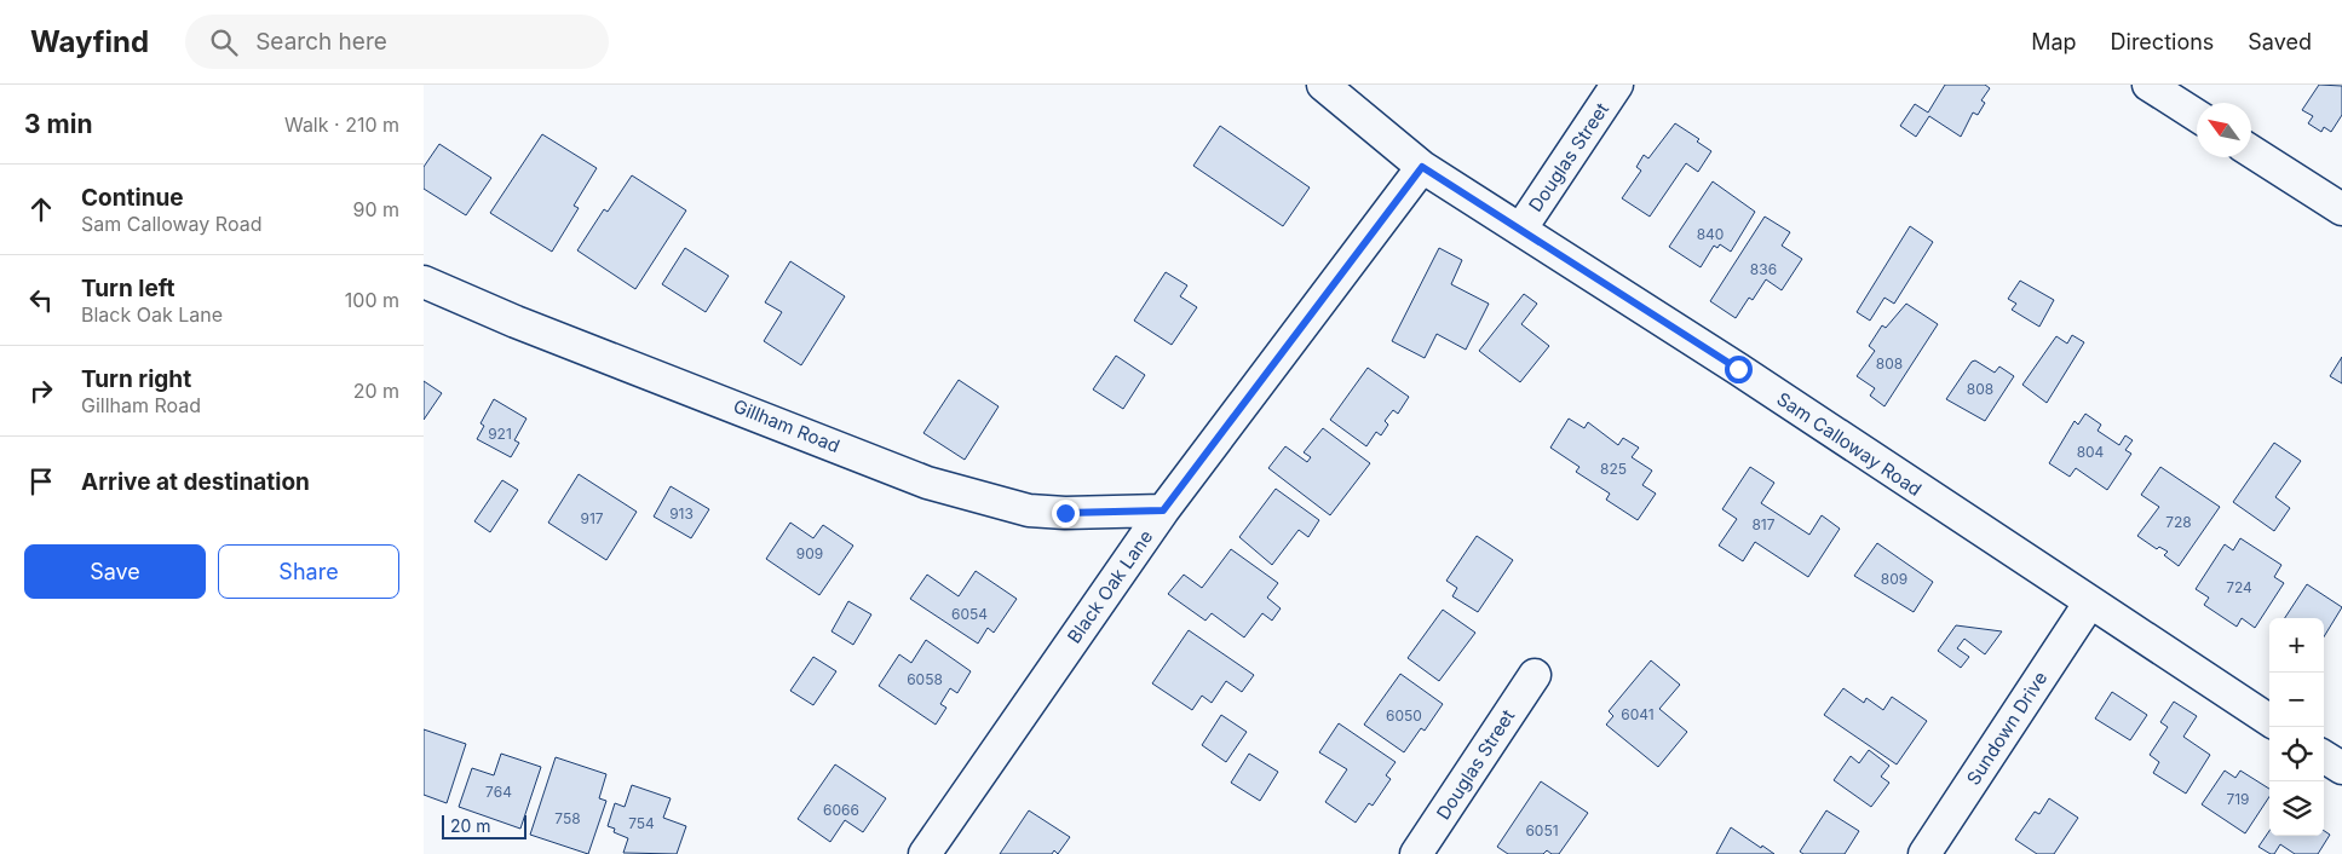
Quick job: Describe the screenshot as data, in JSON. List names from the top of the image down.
{
  "streets": {
    "street": [
      "Douglas Street",
      "Gillham Road",
      "Sam Calloway Road",
      "Black Oak Lane",
      "Sundown Drive"
    ]
  },
  "crossings": [
    ["Douglas Street", "Sam Calloway Road"],
    ["Gillham Road", "Black Oak Lane"],
    ["Sam Calloway Road", "Black Oak Lane"],
    ["Sam Calloway Road", "Sundown Drive"]
  ],
  "house_numbers": [
    "840",
    "836",
    "808",
    "808",
    "921",
    "804",
    "825",
    "913",
    "917",
    "728",
    "817",
    "909",
    "809",
    "724",
    "6054",
    "6058",
    "6041",
    "6050",
    "764",
    "719",
    "6066",
    "758",
    "754",
    "6051"
  ],
  "scale_bar": "20 m",
  "north": "top left",
  "page": {
    "header": "Wayfind",
    "search": "Search here",
    "nav": ["Map", "Directions", "Saved"],
    "heading": ["3 min", "Walk · 210 m"],
    "list": [
      ["Continue", "Sam Calloway Road", "90 m"],
      ["Turn left", "Black Oak Lane", "100 m"],
      ["Turn right", "Gillham Road", "20 m"],
      "Arrive at destination"
    ],
    "buttons": ["Save", "Share"],
    "map_buttons": ["+", "−"],
    "scale": "20 m"
  }
}
